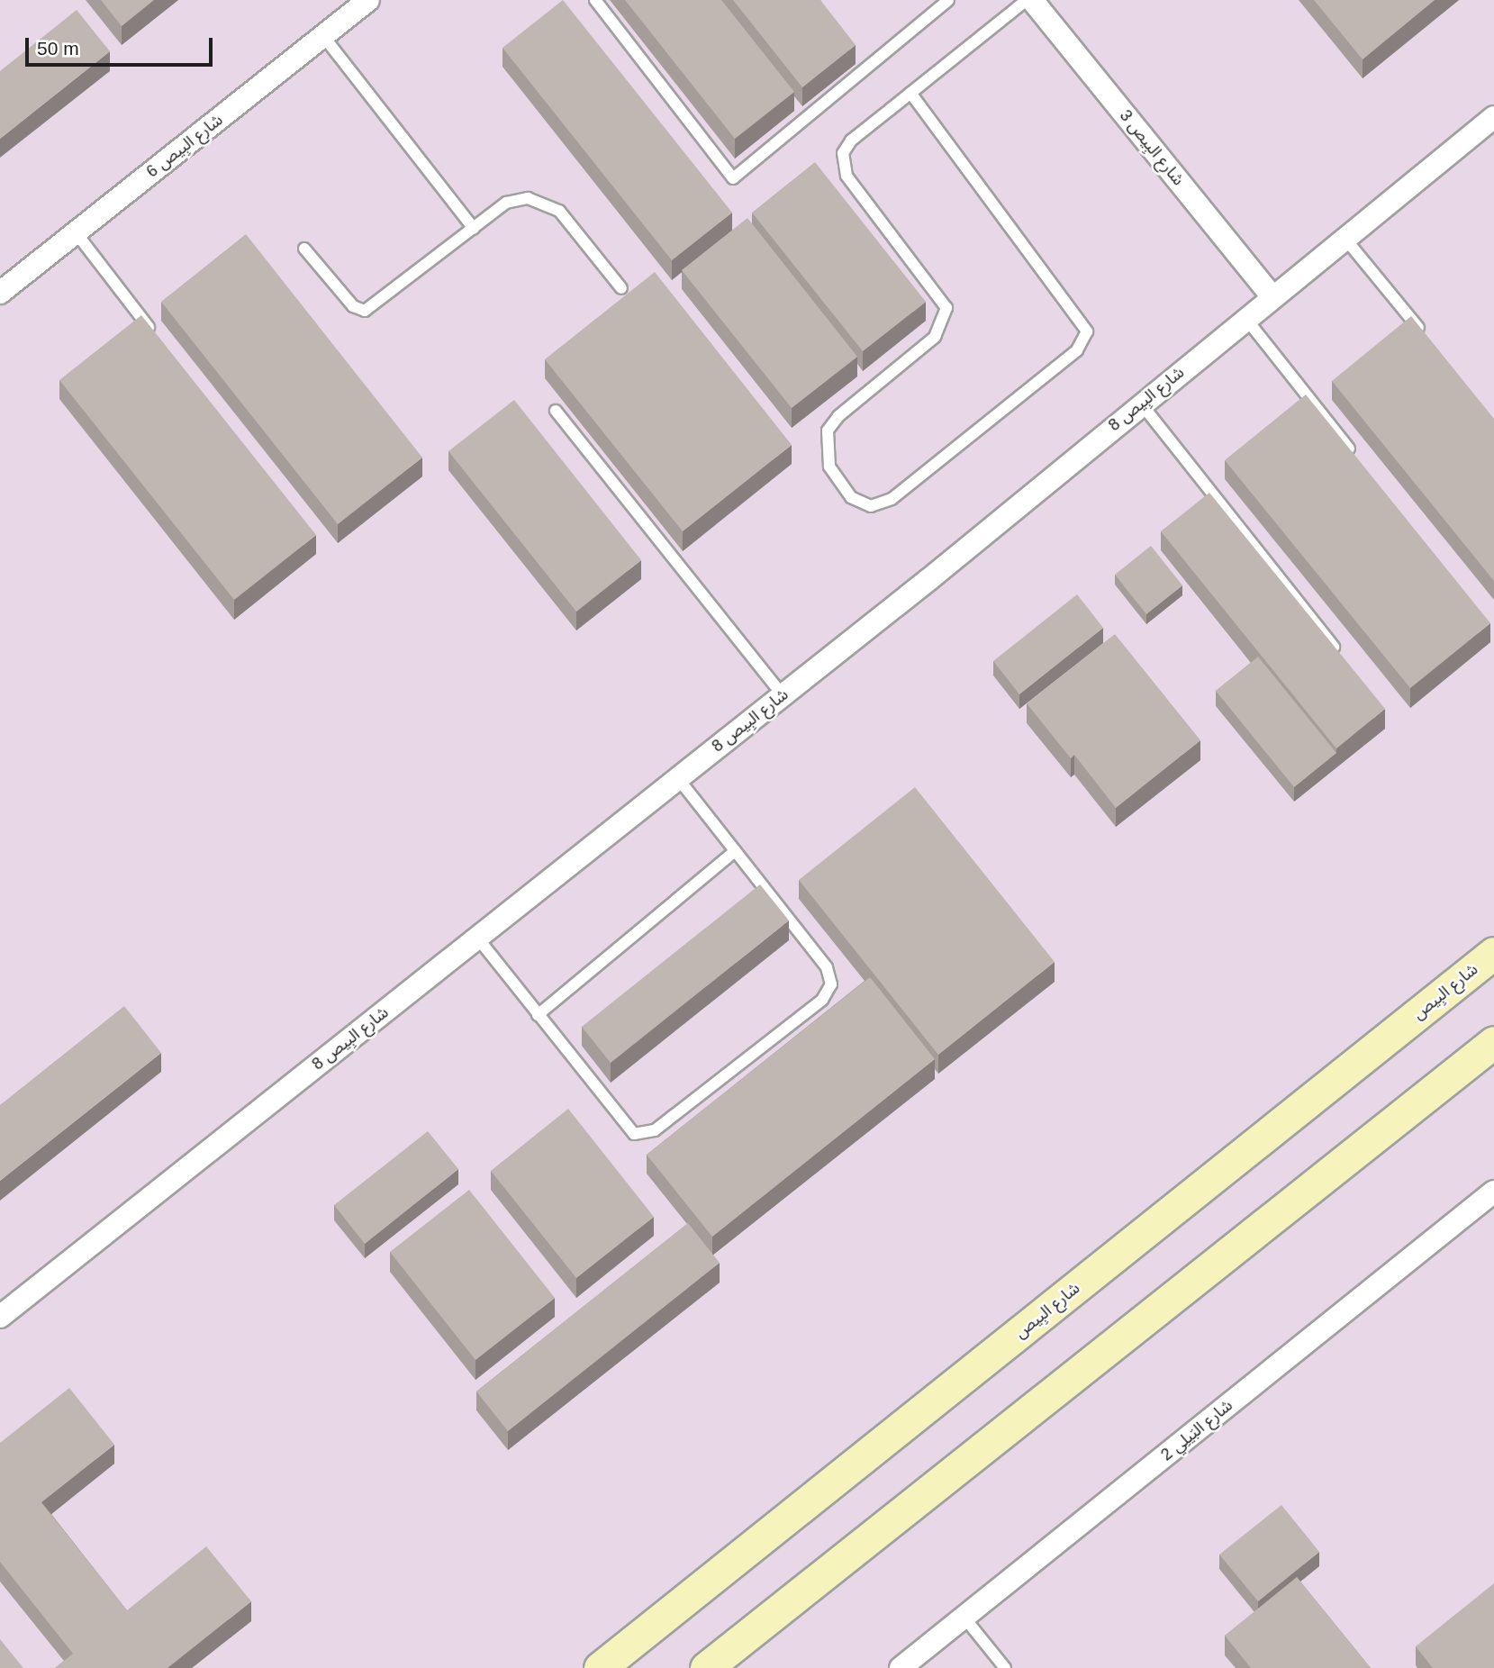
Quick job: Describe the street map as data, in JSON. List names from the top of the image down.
{
  "streets": {
    "street": [
      "شارع البِيص 6",
      "شارع البِيص 3",
      "شارع البِيص 8",
      "شارع البِيص",
      "شارع البَيلِي 2"
    ]
  },
  "crossings": [
    ["شارع البِيص 3", "شارع البِيص 8"]
  ],
  "scale_bar": "50 m"
}
